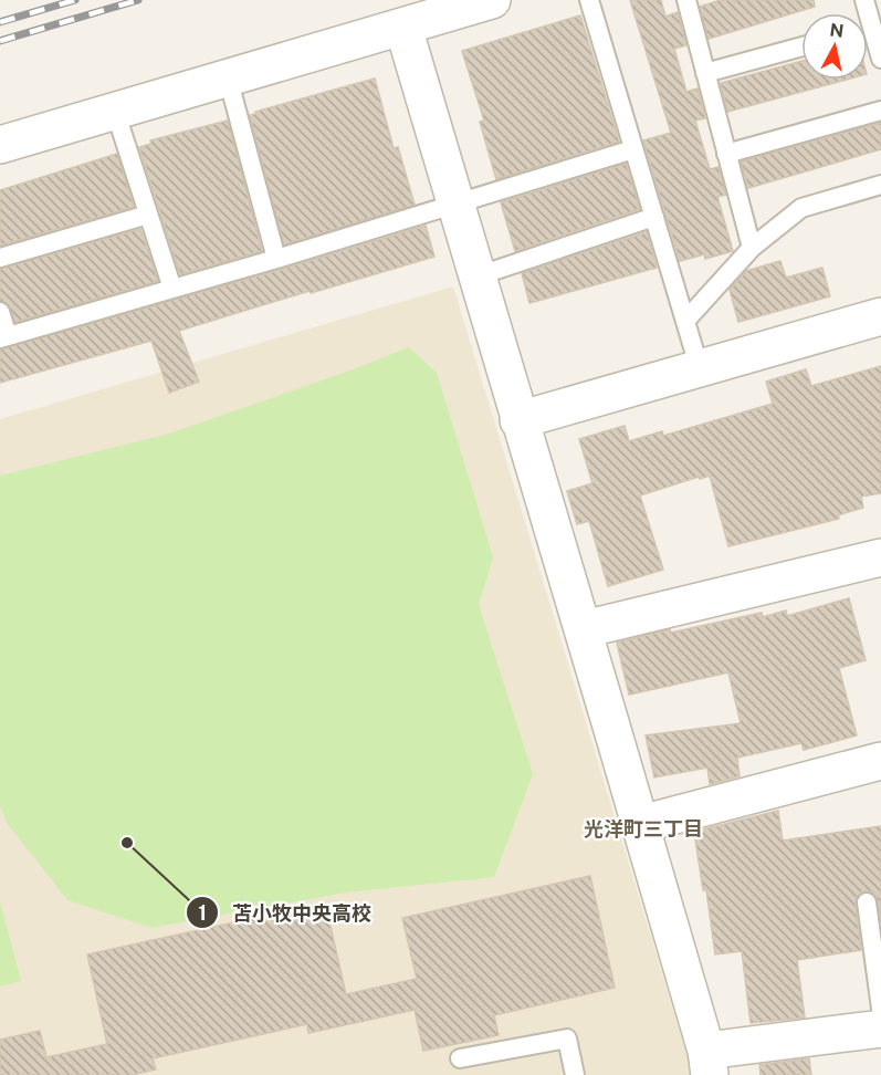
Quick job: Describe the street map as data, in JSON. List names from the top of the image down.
{
  "districts": ["光洋町三丁目"],
  "places": ["苫小牧中央高校"],
  "north": "top"
}
